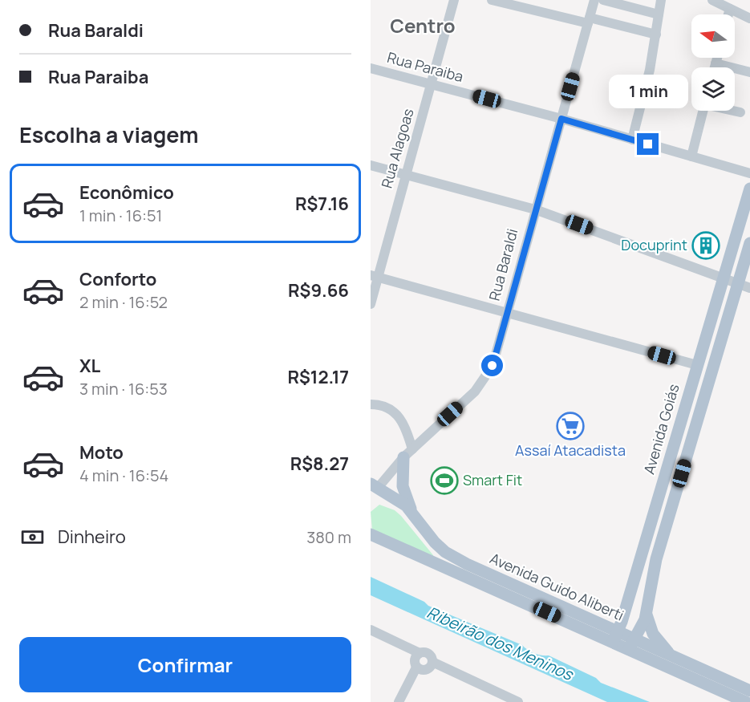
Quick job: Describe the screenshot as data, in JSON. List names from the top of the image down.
{
  "streets": {
    "main road": ["Avenida Goiás", "Avenida Guido Aliberti"],
    "street": ["Rua Paraiba", "Rua Alagoas", "Rua Baraldi"]
  },
  "crossings": [
    ["Rua Paraiba", "Rua Alagoas"],
    ["Rua Paraiba", "Rua Baraldi"],
    ["Rua Baraldi", "Avenida Guido Aliberti"],
    ["Avenida Goiás", "Avenida Guido Aliberti"]
  ],
  "districts": ["Centro"],
  "water": ["Ribeirão dos Meninos"],
  "places": {
    "building": ["Docuprint"],
    "supermarket": ["Assaí Atacadista"],
    "sports": ["Smart Fit"]
  },
  "north": "left",
  "page": {
    "banner": ["Rua Baraldi", "Rua Paraiba"],
    "bubble": "1 min",
    "heading": "Escolha a viagem",
    "list": [
      {
        "name": "Econômico",
        "note": "1 min · 16:51",
        "value": "R$7.16"
      },
      {
        "name": "Conforto",
        "note": "2 min · 16:52",
        "value": "R$9.66"
      },
      {
        "name": "XL",
        "note": "3 min · 16:53",
        "value": "R$12.17"
      },
      {
        "name": "Moto",
        "note": "4 min · 16:54",
        "value": "R$8.27"
      }
    ],
    "pay": ["Dinheiro", "380 m"],
    "buttons": "Confirmar"
  }
}
